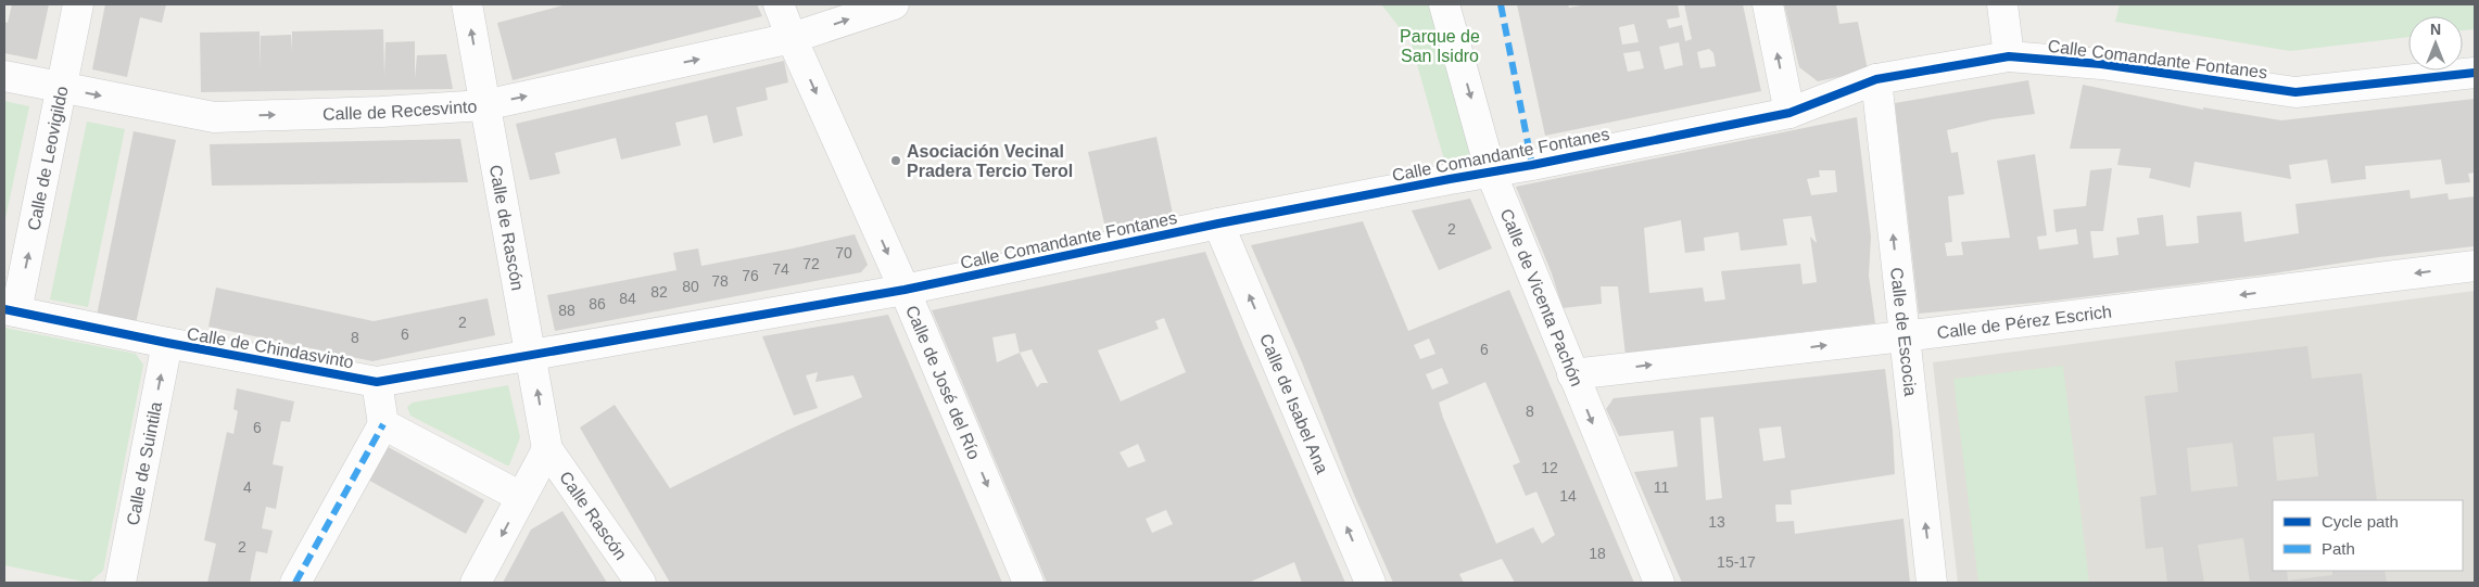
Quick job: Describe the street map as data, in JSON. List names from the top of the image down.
{
  "streets": {
    "street": [
      "Calle Comandante Fontanes",
      "Calle de Recesvinto",
      "Calle de Leovigildo",
      "Calle de Rascón",
      "Calle de Vicenta Pachón",
      "Calle de Pérez Escrich",
      "Calle de Escocia",
      "Calle de Chindasvinto",
      "Calle de José del Río",
      "Calle de Isabel Ana",
      "Calle de Suintila",
      "Calle Rascón"
    ]
  },
  "crossings": [
    ["Calle Comandante Fontanes", "Calle de Rascón"],
    ["Calle Comandante Fontanes", "Calle de Vicenta Pachón"],
    ["Calle Comandante Fontanes", "Calle de Escocia"],
    ["Calle Comandante Fontanes", "Calle de Chindasvinto"],
    ["Calle Comandante Fontanes", "Calle de José del Río"],
    ["Calle Comandante Fontanes", "Calle de Isabel Ana"],
    ["Calle de Recesvinto", "Calle de Leovigildo"],
    ["Calle de Recesvinto", "Calle de Rascón"],
    ["Calle de Recesvinto", "Calle de José del Río"],
    ["Calle de Leovigildo", "Calle de Chindasvinto"],
    ["Calle de Rascón", "Calle de Chindasvinto"],
    ["Calle de Rascón", "Calle Rascón"],
    ["Calle de Vicenta Pachón", "Calle de Pérez Escrich"],
    ["Calle de Pérez Escrich", "Calle de Escocia"],
    ["Calle de Chindasvinto", "Calle de Suintila"]
  ],
  "one_way": [
    "Calle de Recesvinto",
    "Calle de Leovigildo",
    "Calle de Rascón",
    "Calle de Vicenta Pachón",
    "Calle de Escocia",
    "Calle de José del Río",
    "Calle de Isabel Ana"
  ],
  "parks": ["Parque de San Isidro"],
  "places": ["Asociación Vecinal Pradera Tercio Terol"],
  "house_numbers": [
    "2",
    "70",
    "72",
    "74",
    "76",
    "78",
    "80",
    "82",
    "84",
    "86",
    "88",
    "2",
    "6",
    "8",
    "6",
    "8",
    "6",
    "12",
    "4",
    "11",
    "14",
    "13",
    "2",
    "18",
    "15-17"
  ],
  "legend": ["Cycle path", "Path"],
  "north": "top"
}
